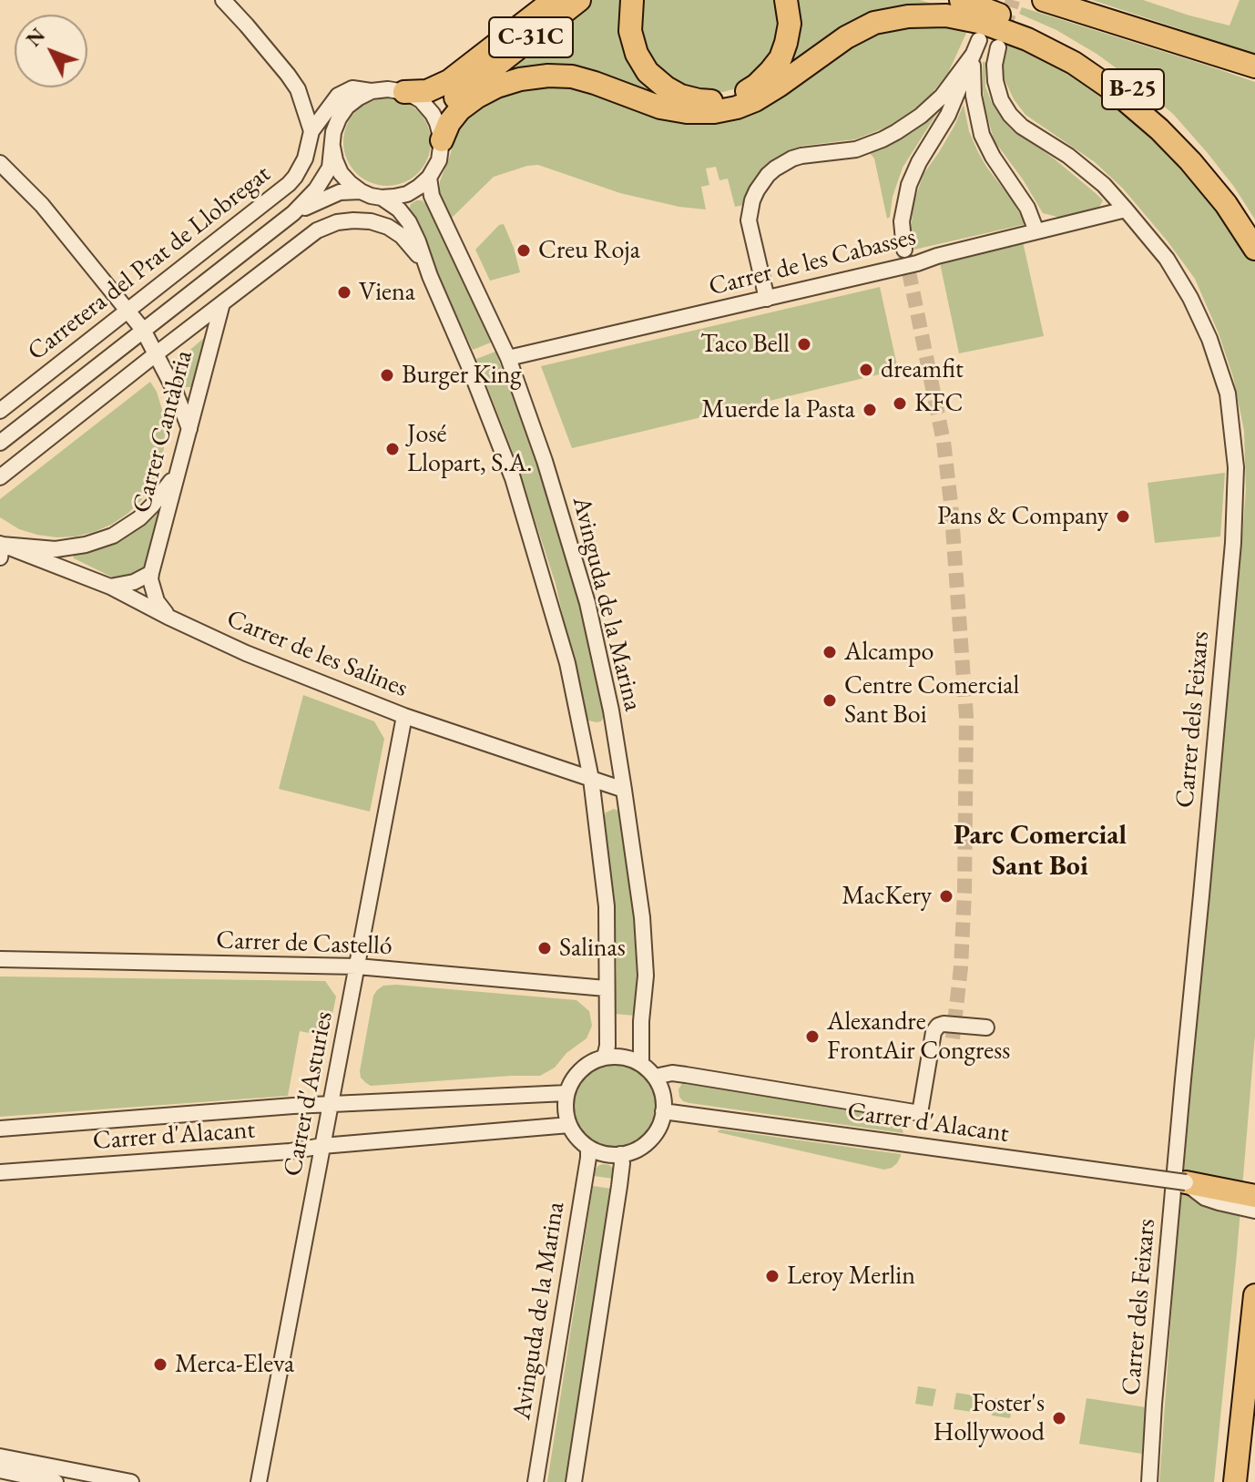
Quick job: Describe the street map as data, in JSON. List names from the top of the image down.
{
  "streets": {
    "highway": ["C-31C", "B-25"],
    "street": [
      "Carrer de les Cabasses",
      "Carretera del Prat de Llobregat",
      "Carrer Cantàbria",
      "Avinguda de la Marina",
      "Carrer de les Salines",
      "Carrer dels Feixars",
      "Carrer de Castelló",
      "Carrer d'Asturies",
      "Carrer d'Alacant"
    ]
  },
  "crossings": [
    ["C-31C", "Carretera del Prat de Llobregat"],
    ["C-31C", "Avinguda de la Marina"],
    ["Carrer de les Cabasses", "Avinguda de la Marina"],
    ["Carrer de les Cabasses", "Carrer dels Feixars"],
    ["Carretera del Prat de Llobregat", "Avinguda de la Marina"],
    ["Carrer Cantàbria", "Avinguda de la Marina"],
    ["Carrer Cantàbria", "Carrer de les Salines"],
    ["Avinguda de la Marina", "Carrer de les Salines"],
    ["Avinguda de la Marina", "Carrer de Castelló"],
    ["Avinguda de la Marina", "Carrer d'Alacant"],
    ["Carrer de les Salines", "Carrer d'Asturies"],
    ["Carrer de Castelló", "Carrer d'Asturies"],
    ["Carrer d'Asturies", "Carrer d'Alacant"]
  ],
  "districts": ["Parc Comercial Sant Boi"],
  "places": [
    "Creu Roja",
    "Viena",
    "Taco Bell",
    "dreamfit",
    "Burger King",
    "KFC",
    "Muerde la Pasta",
    "José Llopart, S.A.",
    "Pans & Company",
    "Alcampo",
    "Centre Comercial Sant Boi",
    "MacKery",
    "Salinas",
    "Alexandre FrontAir Congress",
    "Leroy Merlin",
    "Merca-Eleva",
    "Foster's Hollywood"
  ],
  "north": "top left"
}
